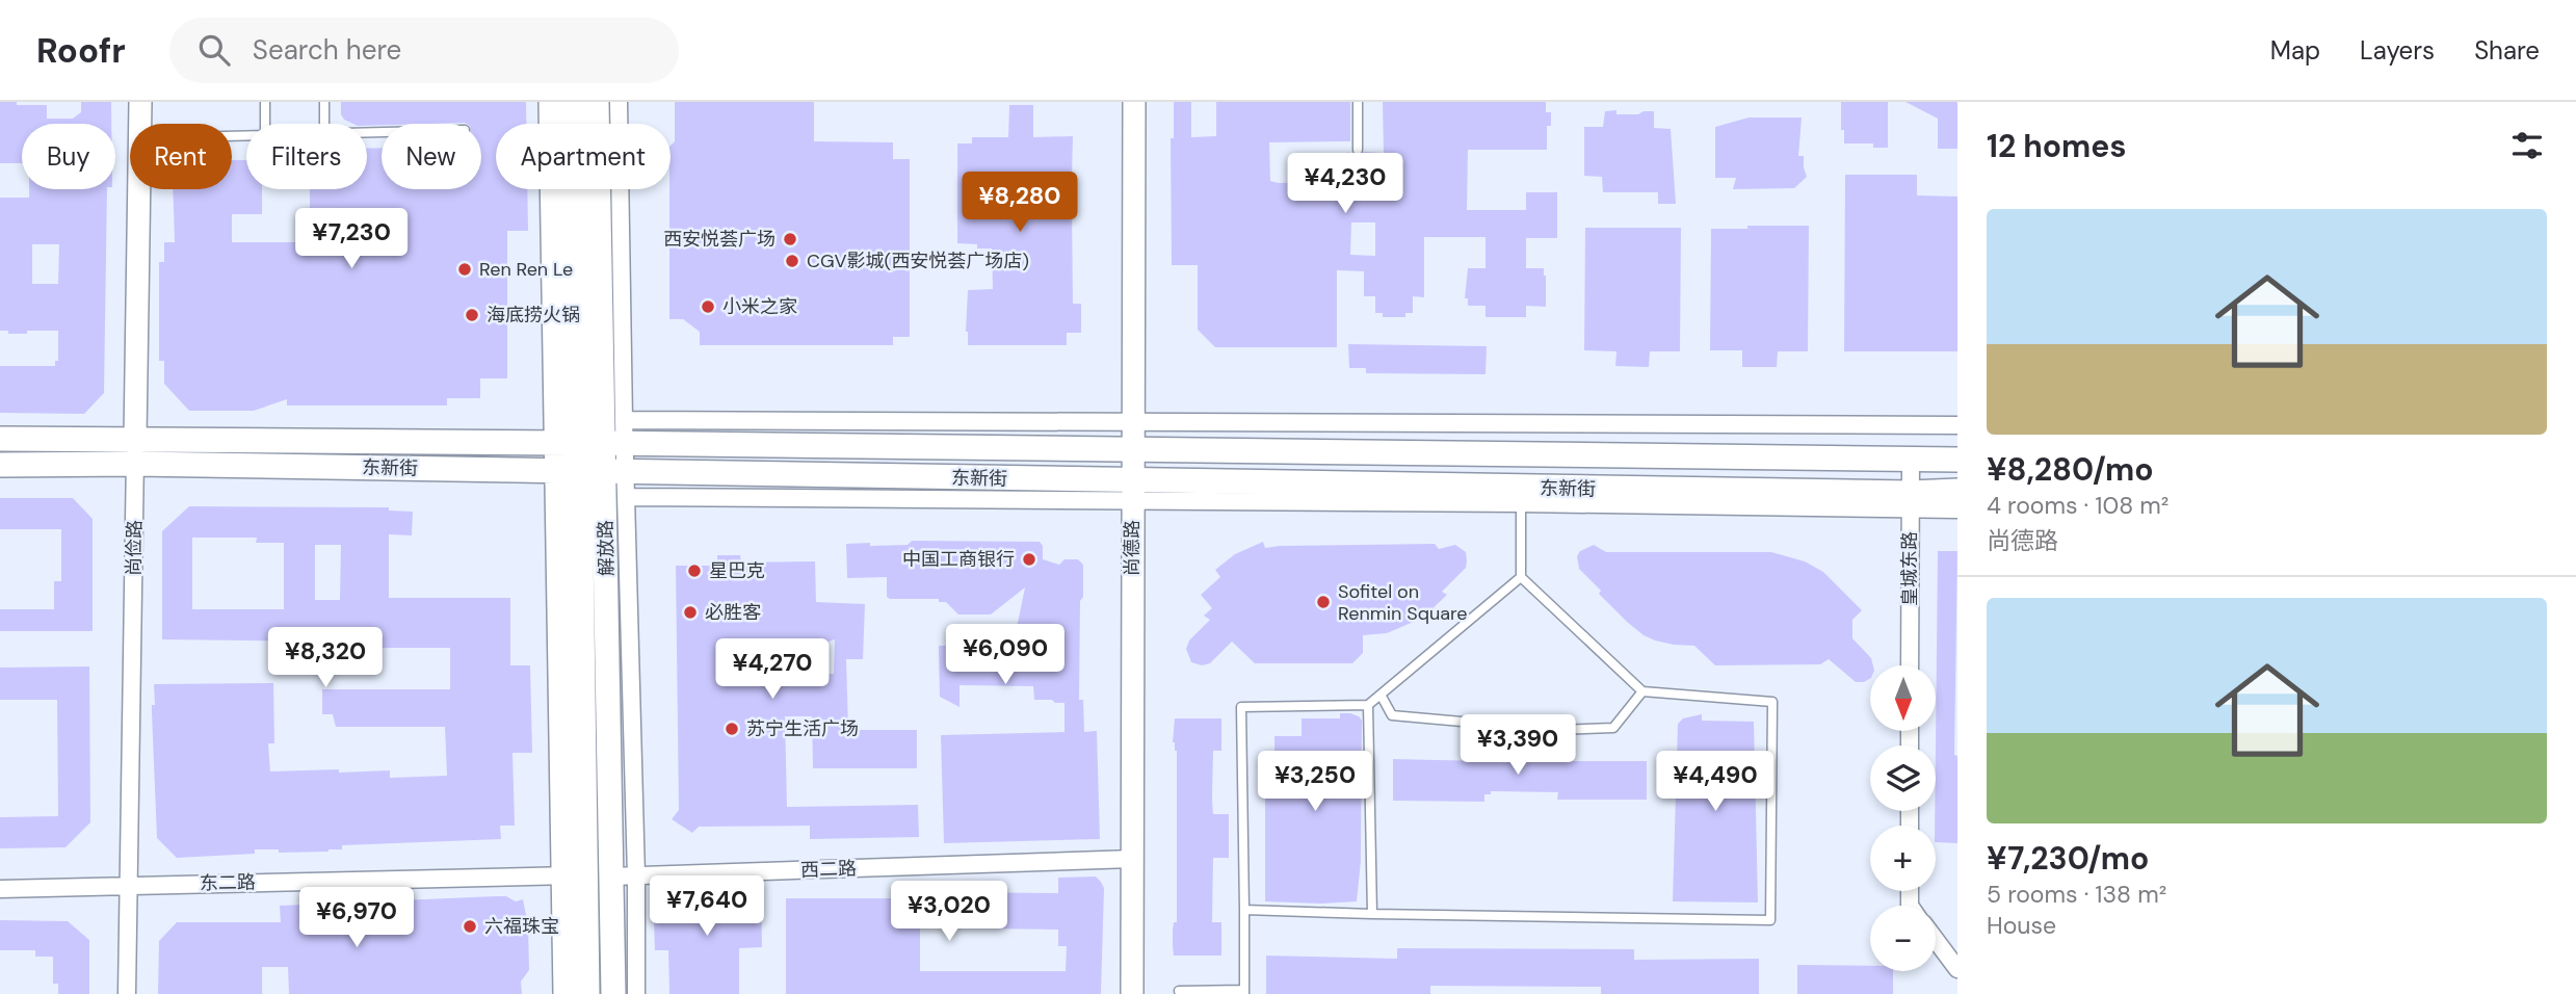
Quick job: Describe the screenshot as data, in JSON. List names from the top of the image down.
{
  "streets": {
    "main road": ["东新街", "解放路"],
    "street": [
      "尚俭路",
      "尚德路",
      "皇城东路",
      "西二路",
      "东二路"
    ]
  },
  "crossings": [
    ["东新街", "尚俭路"],
    ["东新街", "解放路"],
    ["东新街", "尚德路"],
    ["东新街", "皇城东路"],
    ["尚俭路", "东二路"],
    ["解放路", "西二路"],
    ["解放路", "东二路"],
    ["尚德路", "西二路"]
  ],
  "places": [
    "西安悦荟广场",
    "CGV影城(西安悦荟广场店)",
    "Ren Ren Le",
    "小米之家",
    "海底捞火锅",
    "中国工商银行",
    "星巴克",
    "Sofitel on Renmin Square",
    "必胜客",
    "苏宁生活广场",
    "六福珠宝"
  ],
  "north": "bottom",
  "page": {
    "header": "Roofr",
    "search": "Search here",
    "nav": ["Map", "Layers", "Share"],
    "heading": "12 homes",
    "chip": [
      "Buy",
      "Rent",
      "Filters",
      "New",
      "Apartment"
    ],
    "price": [
      "¥4,230",
      "¥8,280",
      "¥7,230",
      "¥6,090",
      "¥8,320",
      "¥4,270",
      "¥3,390",
      "¥3,250",
      "¥4,490",
      "¥7,640",
      "¥3,020",
      "¥6,970"
    ],
    "list": [
      {
        "name": "¥8,280/mo",
        "note": "4 rooms · 108 m² · 尚德路"
      },
      {
        "name": "¥7,230/mo",
        "note": "5 rooms · 138 m² · House"
      }
    ],
    "map_buttons": ["+", "−"]
  }
}
